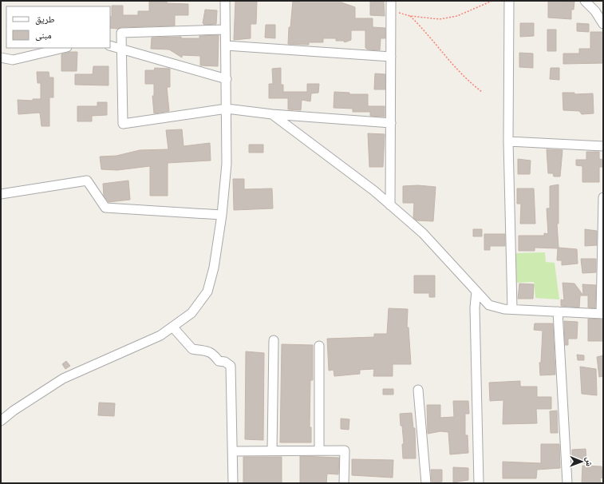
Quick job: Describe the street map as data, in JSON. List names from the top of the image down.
{
  "legend": ["طريق", "مبنى"],
  "north": "right"
}
